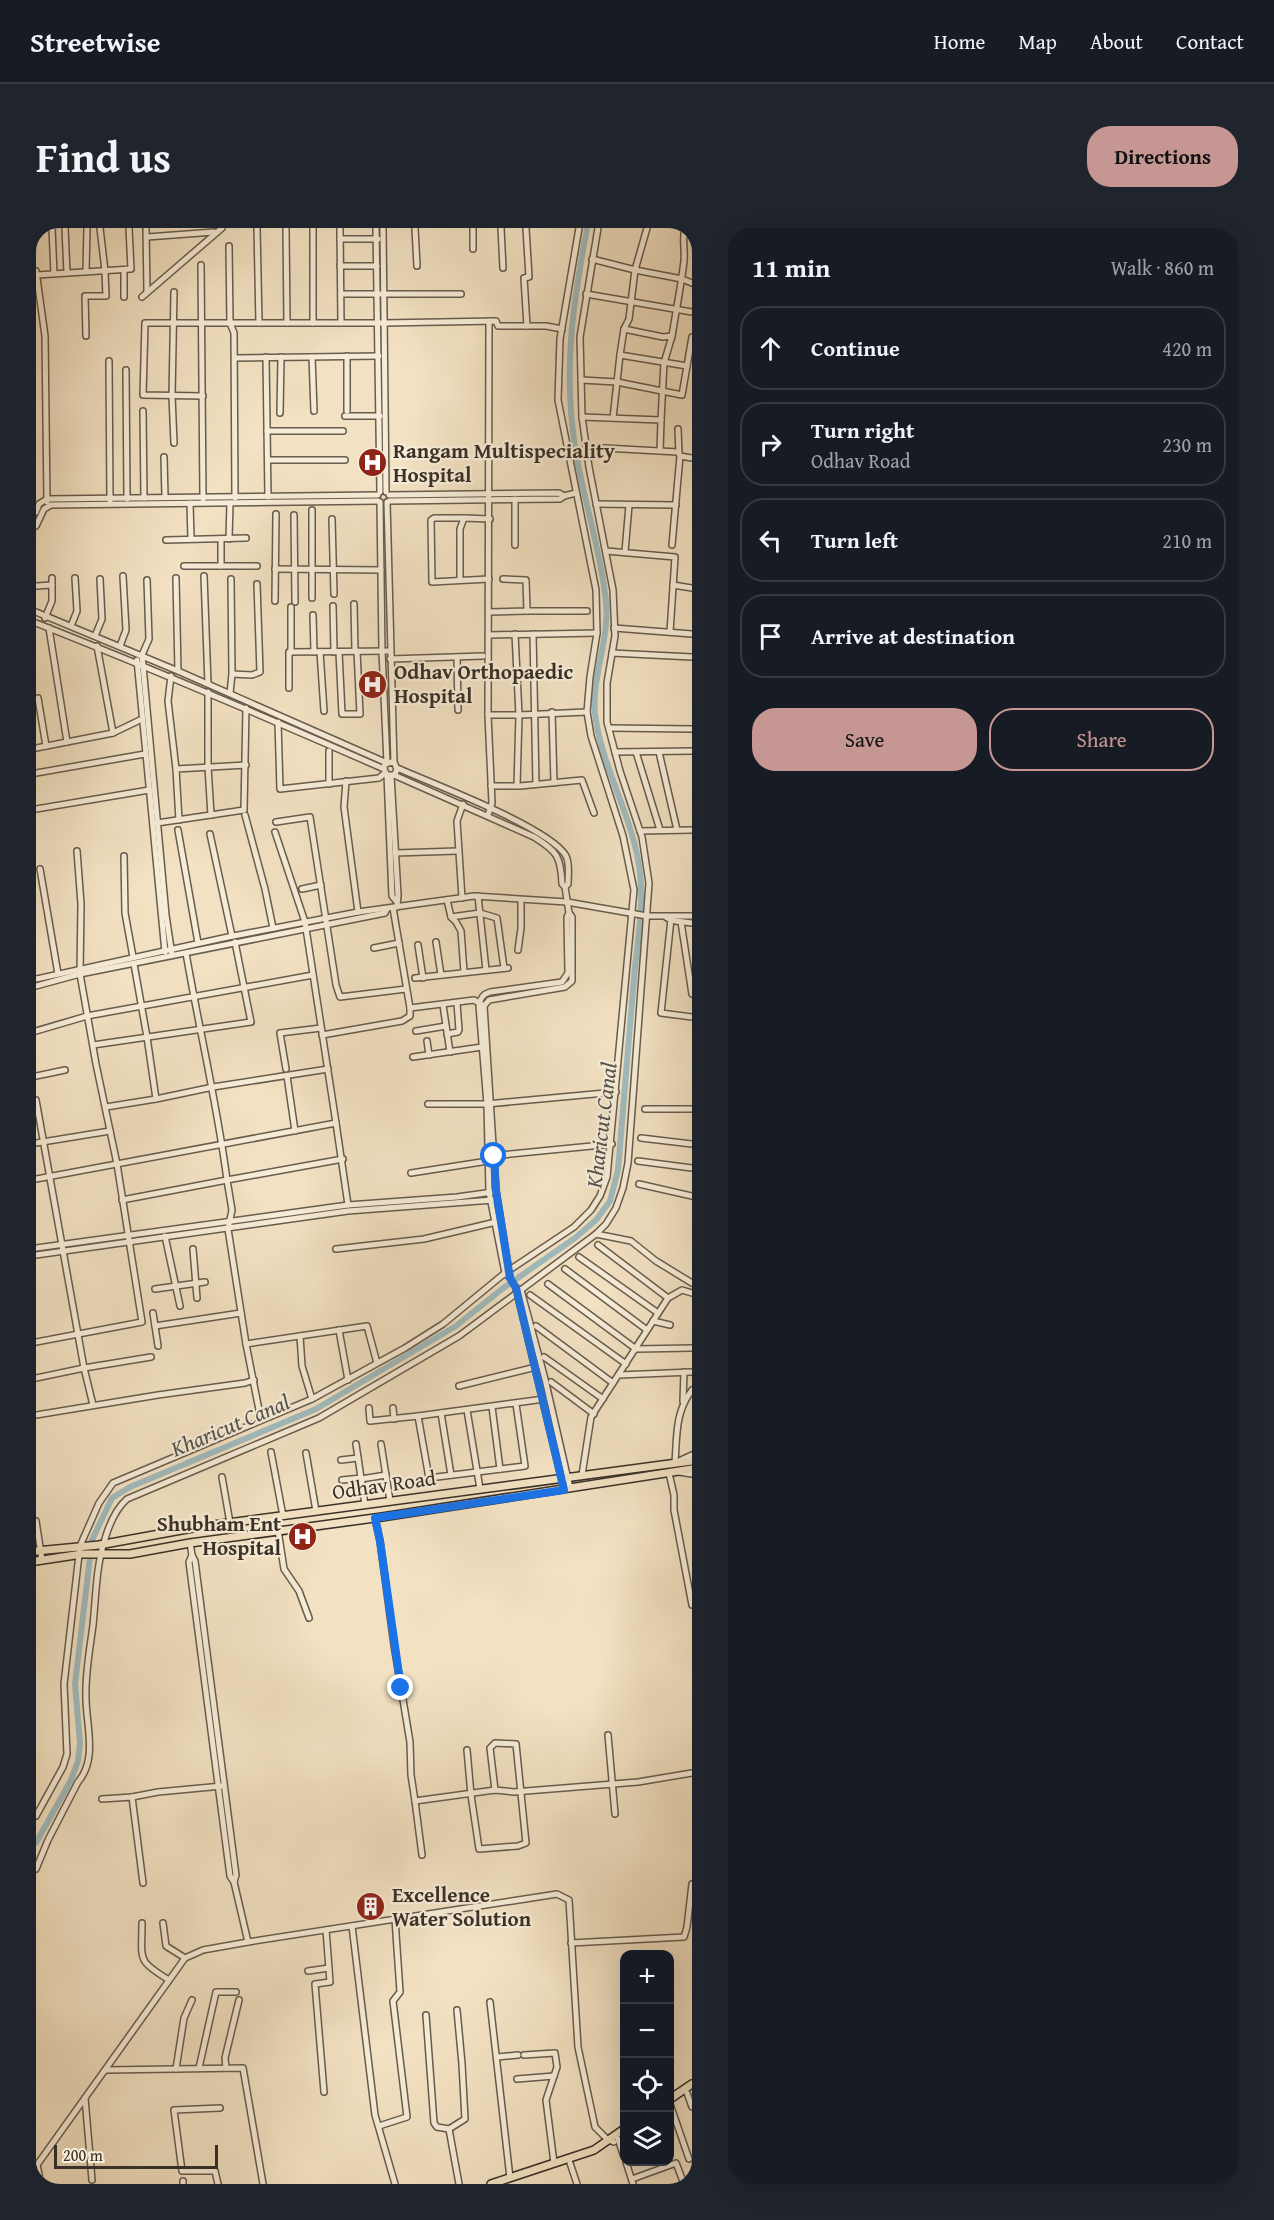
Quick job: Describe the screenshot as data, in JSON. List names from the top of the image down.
{
  "streets": {
    "main road": ["Odhav Road"]
  },
  "water": ["Kharicut Canal"],
  "places": {
    "hospital": ["Rangam Multispeciality Hospital", "Odhav Orthopaedic Hospital", "Shubham Ent Hospital"],
    "building": ["Excellence Water Solution"]
  },
  "scale_bar": "200 m",
  "page": {
    "header": "Streetwise",
    "nav": [
      "Home",
      "Map",
      "About",
      "Contact"
    ],
    "title": "Find us",
    "buttons": [
      "Directions",
      ["Save", "Share"]
    ],
    "heading": ["11 min", "Walk · 860 m"],
    "list": [
      ["Continue", "420 m"],
      ["Turn right", "Odhav Road", "230 m"],
      ["Turn left", "210 m"],
      "Arrive at destination"
    ],
    "map_buttons": ["+", "−"],
    "scale": "200 m"
  }
}
